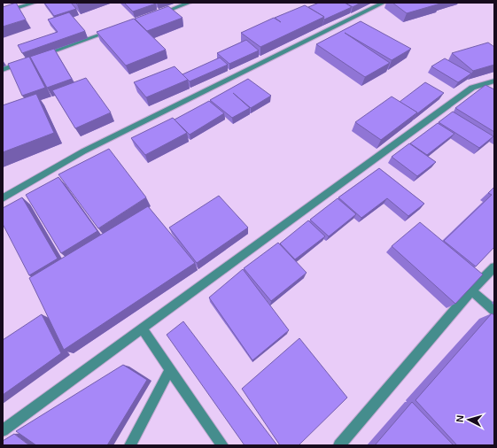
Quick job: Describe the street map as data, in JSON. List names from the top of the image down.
{
  "north": "left"
}
